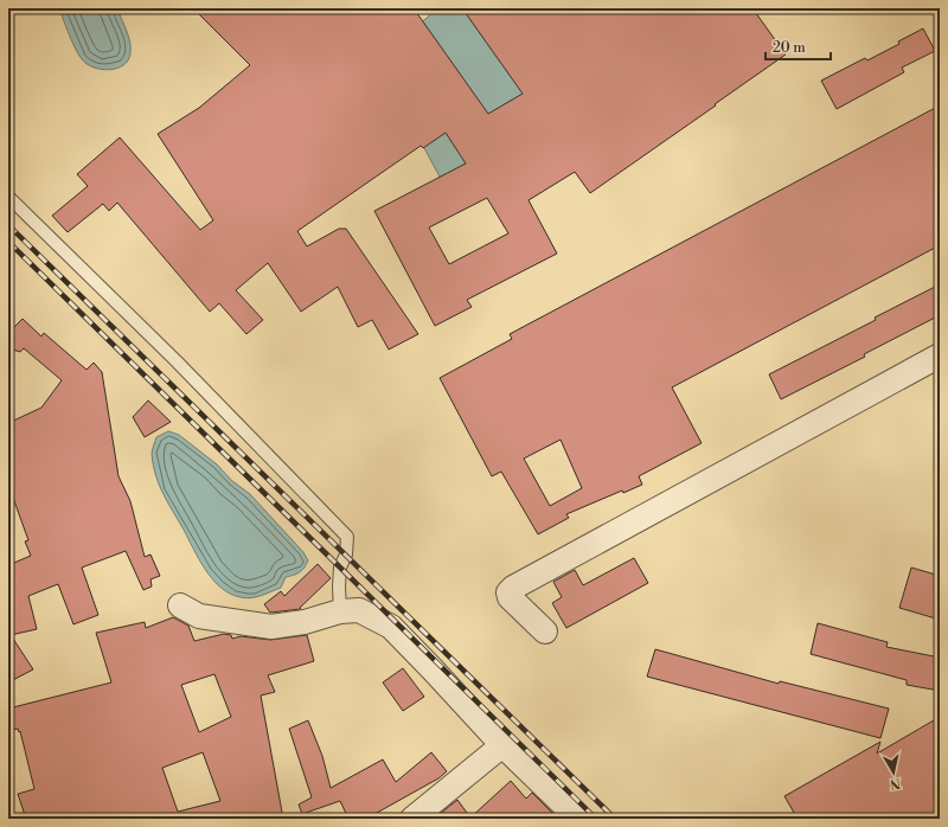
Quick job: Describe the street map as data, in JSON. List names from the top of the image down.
{
  "scale_bar": "20 m",
  "north": "bottom"
}
